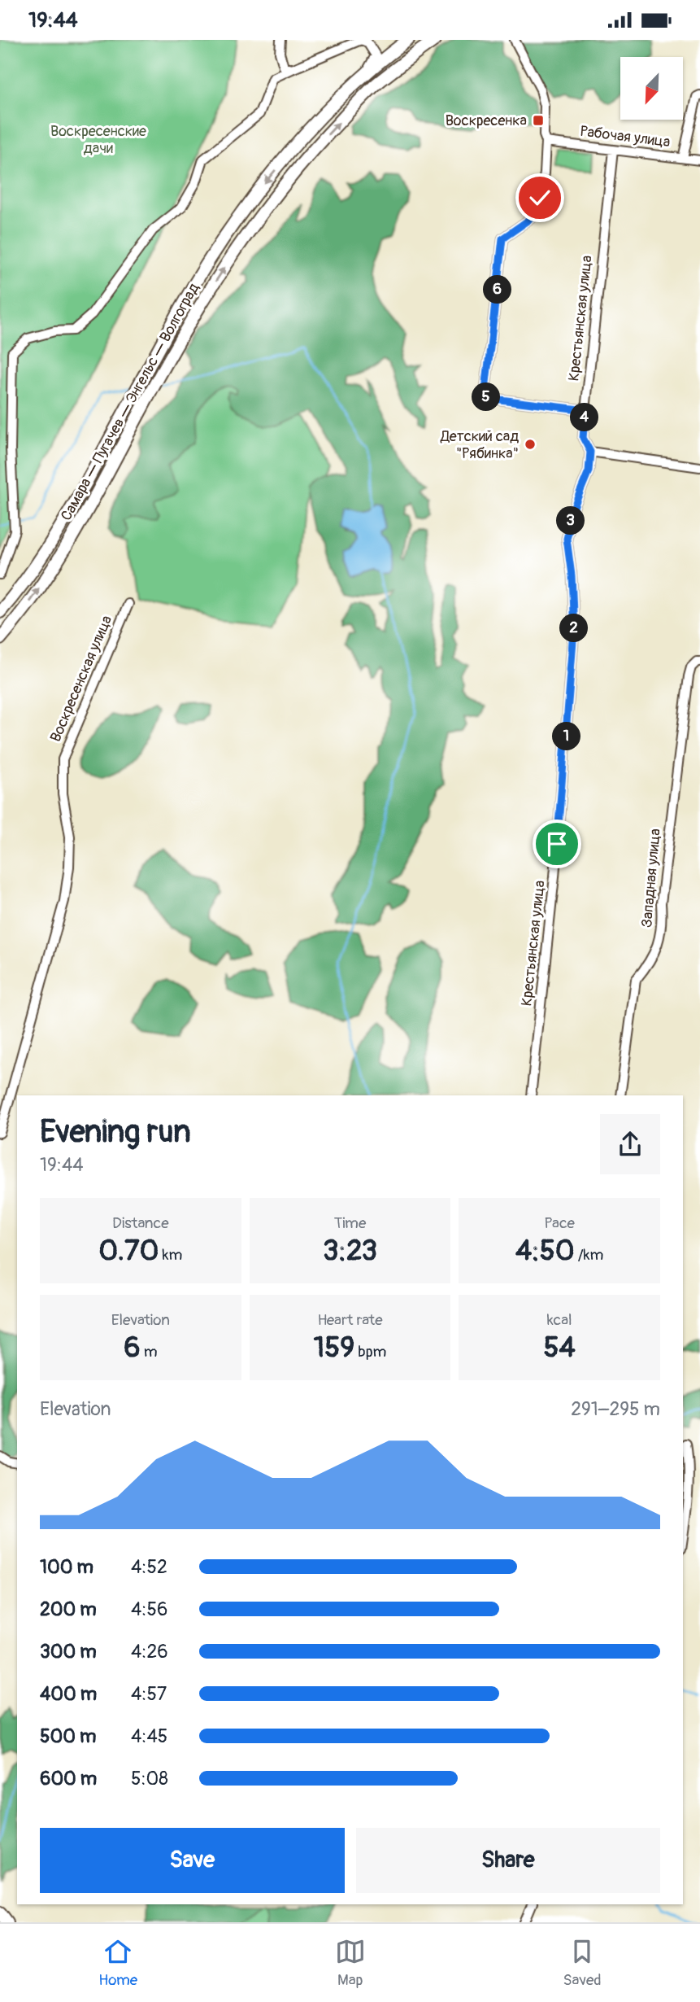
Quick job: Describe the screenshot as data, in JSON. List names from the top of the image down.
{
  "streets": {
    "main road": ["Самара — Пугачев — Энгельс — Волгоград"],
    "street": [
      "Рабочая улица",
      "Крестьянская улица",
      "Воскресенская улица",
      "Западная улица"
    ]
  },
  "crossings": [
    ["Рабочая улица", "Крестьянская улица"]
  ],
  "parks": ["Воскресенские дачи"],
  "places": {
    "transit": ["Воскресенка"],
    "other": ["Детский сад \"Рябинка\""]
  },
  "north": "bottom left",
  "page": {
    "status": "19:44",
    "pins": [
      "6",
      "5",
      "4",
      "3",
      "2",
      "1"
    ],
    "heading": ["Evening run", "19:44"],
    "stats": [
      ["Distance", "0.70 km"],
      ["Time", "3:23"],
      ["Pace", "4:50 /km"],
      ["Elevation", "6 m"],
      ["Heart rate", "159 bpm"],
      ["kcal", "54"]
    ],
    "chart": ["Elevation", "291–295 m"],
    "list": [
      {
        "name": "100 m",
        "note": "4:52"
      },
      {
        "name": "200 m",
        "note": "4:56"
      },
      {
        "name": "300 m",
        "note": "4:26"
      },
      {
        "name": "400 m",
        "note": "4:57"
      },
      {
        "name": "500 m",
        "note": "4:45"
      },
      {
        "name": "600 m",
        "note": "5:08"
      }
    ],
    "buttons": ["Save", "Share"],
    "tabs": ["Home", "Map", "Saved"]
  }
}
